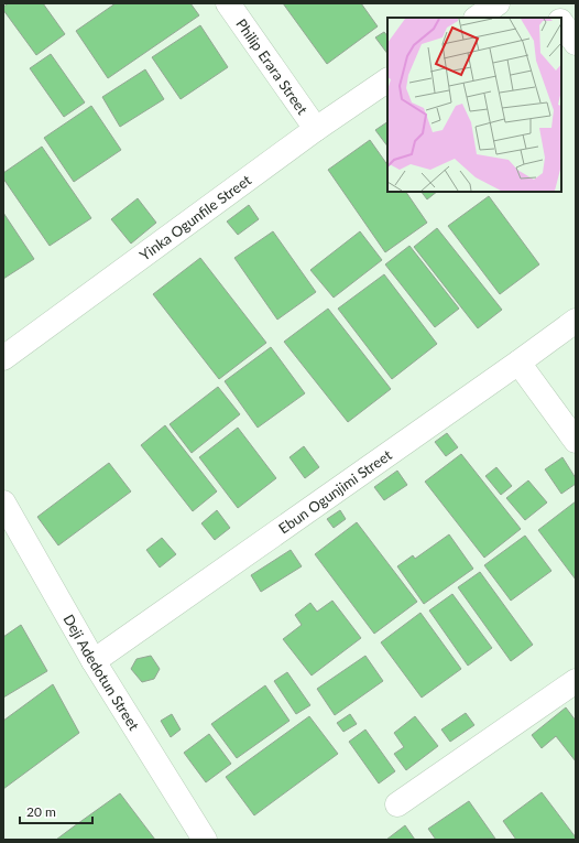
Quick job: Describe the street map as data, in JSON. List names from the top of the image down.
{
  "streets": {
    "street": [
      "Philip Erara Street",
      "Yinka Ogunfile Street",
      "Ebun Ogunjimi Street",
      "Deji Adedotun Street"
    ]
  },
  "crossings": [
    ["Philip Erara Street", "Yinka Ogunfile Street"],
    ["Ebun Ogunjimi Street", "Deji Adedotun Street"]
  ],
  "scale_bar": "20 m"
}
